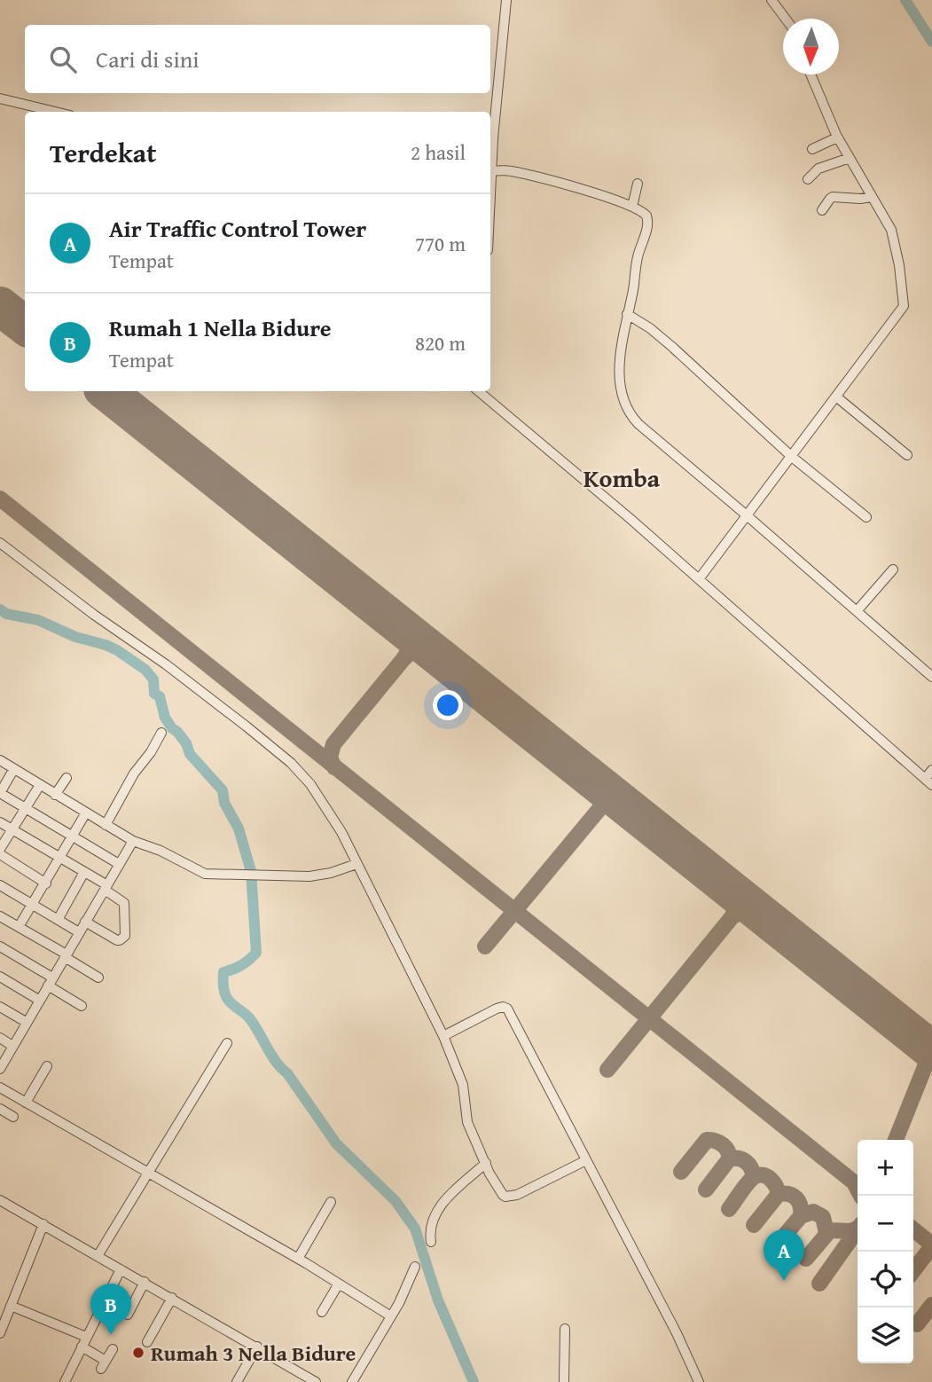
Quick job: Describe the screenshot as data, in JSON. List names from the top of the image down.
{
  "districts": ["Komba"],
  "places": ["Rumah 3 Nella Bidure"],
  "north": "bottom",
  "page": {
    "search": "Cari di sini",
    "heading": ["Terdekat", "2 hasil"],
    "list": [
      {
        "mark": "A",
        "name": "Air Traffic Control Tower",
        "note": "Tempat",
        "value": "770 m"
      },
      {
        "mark": "B",
        "name": "Rumah 1 Nella Bidure",
        "note": "Tempat",
        "value": "820 m"
      }
    ],
    "map_buttons": ["+", "−"],
    "pins": ["A", "B"]
  }
}
